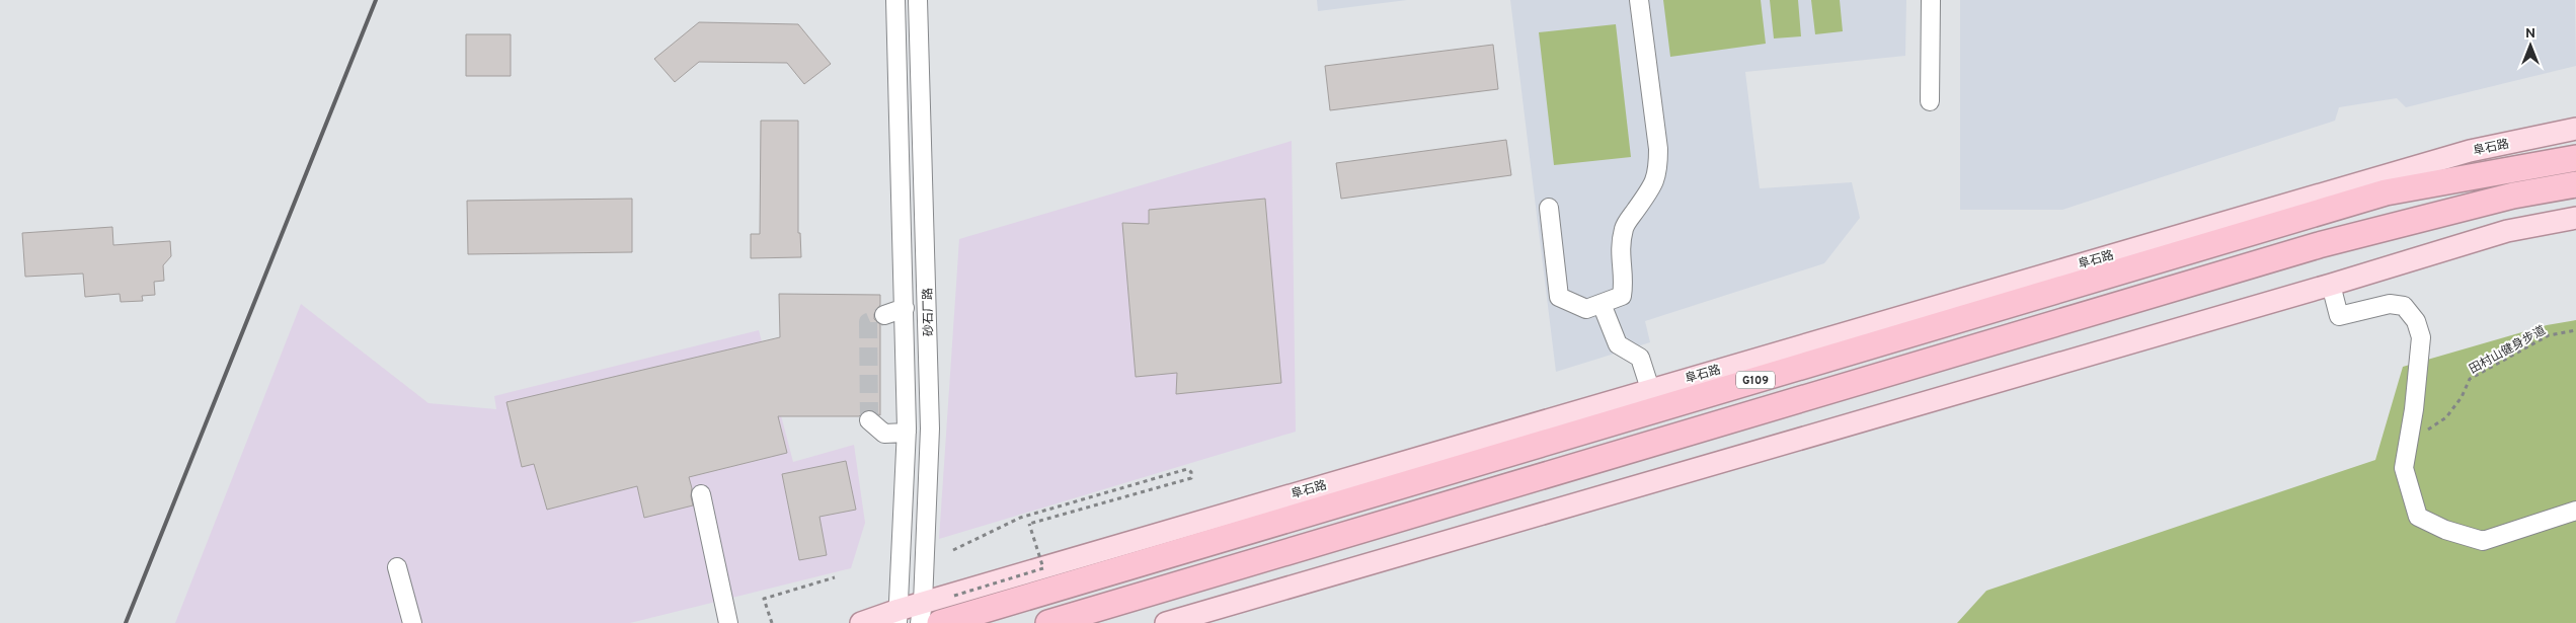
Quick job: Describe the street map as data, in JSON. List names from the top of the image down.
{
  "streets": {
    "highway": ["阜石路", "G109"],
    "street": ["砂石厂路"],
    "path": ["田村山健身步道"]
  },
  "crossings": [
    ["阜石路", "砂石厂路"]
  ],
  "north": "top"
}
